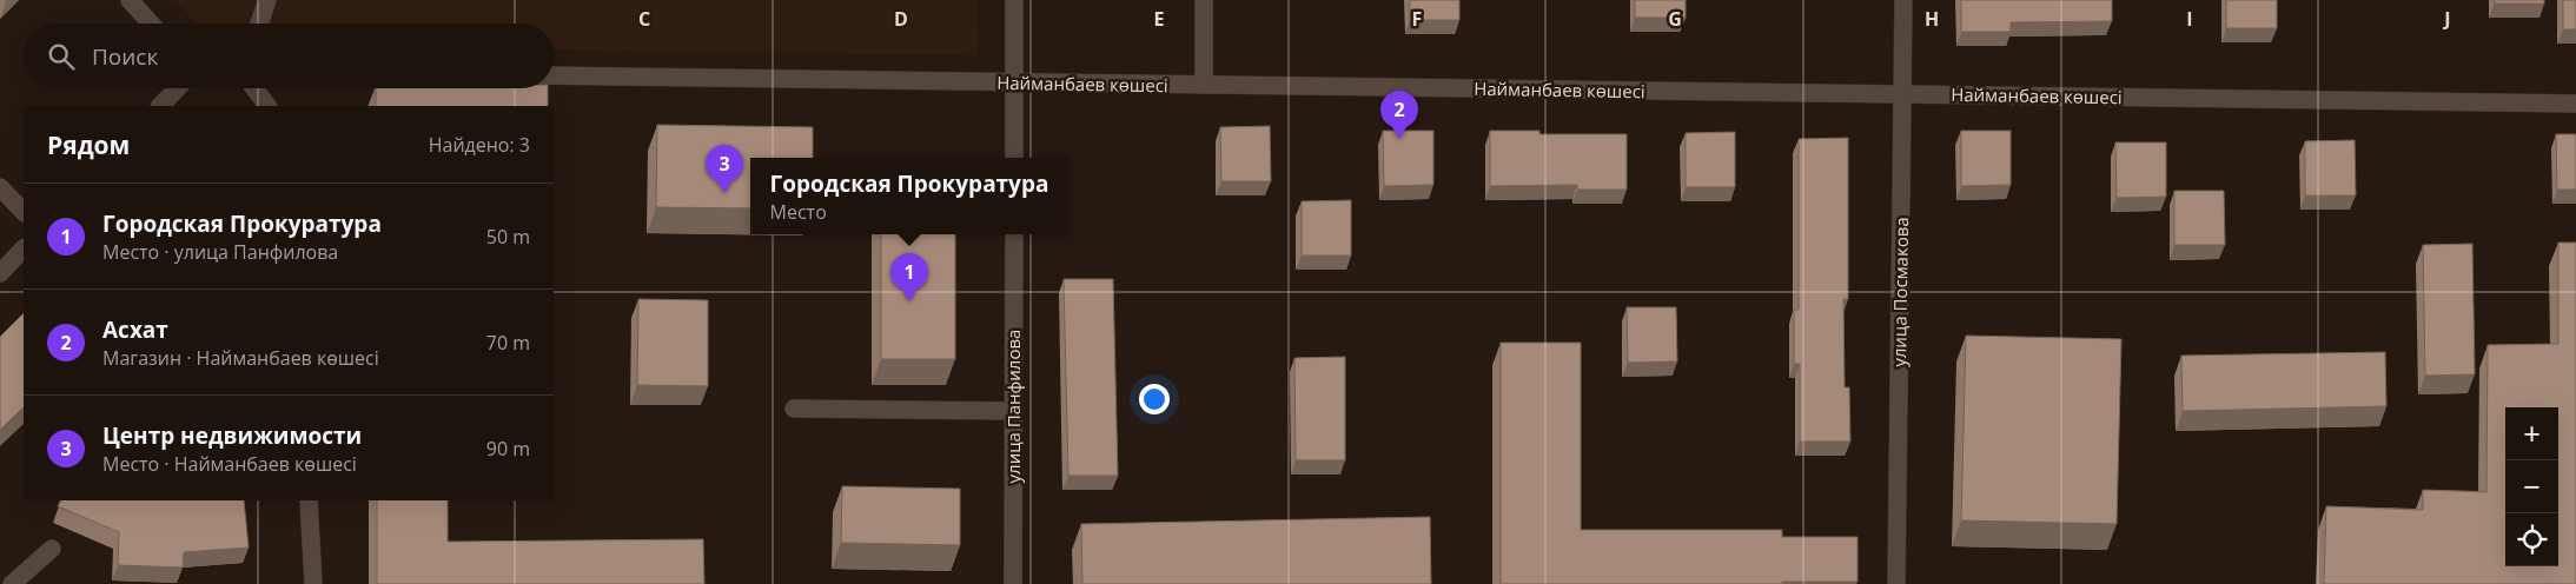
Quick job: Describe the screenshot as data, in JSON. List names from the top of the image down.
{
  "streets": {
    "street": ["Найманбаев көшесі", "улица Посмакова", "улица Панфилова"]
  },
  "crossings": [
    ["Найманбаев көшесі", "улица Посмакова"]
  ],
  "page": {
    "search": "Поиск",
    "pins": ["2", "3", "1"],
    "heading": ["Рядом", "Найдено: 3"],
    "popup": ["Городская Прокуратура", "Место"],
    "list": [
      {
        "mark": "1",
        "name": "Городская Прокуратура",
        "note": "Место · улица Панфилова",
        "value": "50 m"
      },
      {
        "mark": "2",
        "name": "Асхат",
        "note": "Магазин · Найманбаев көшесі",
        "value": "70 m"
      },
      {
        "mark": "3",
        "name": "Центр недвижимости",
        "note": "Место · Найманбаев көшесі",
        "value": "90 m"
      }
    ],
    "map_buttons": ["+", "−"]
  },
  "grid": {
    "columns": [
      "C",
      "D",
      "E",
      "F",
      "G",
      "H",
      "I",
      "J"
    ]
  }
}
